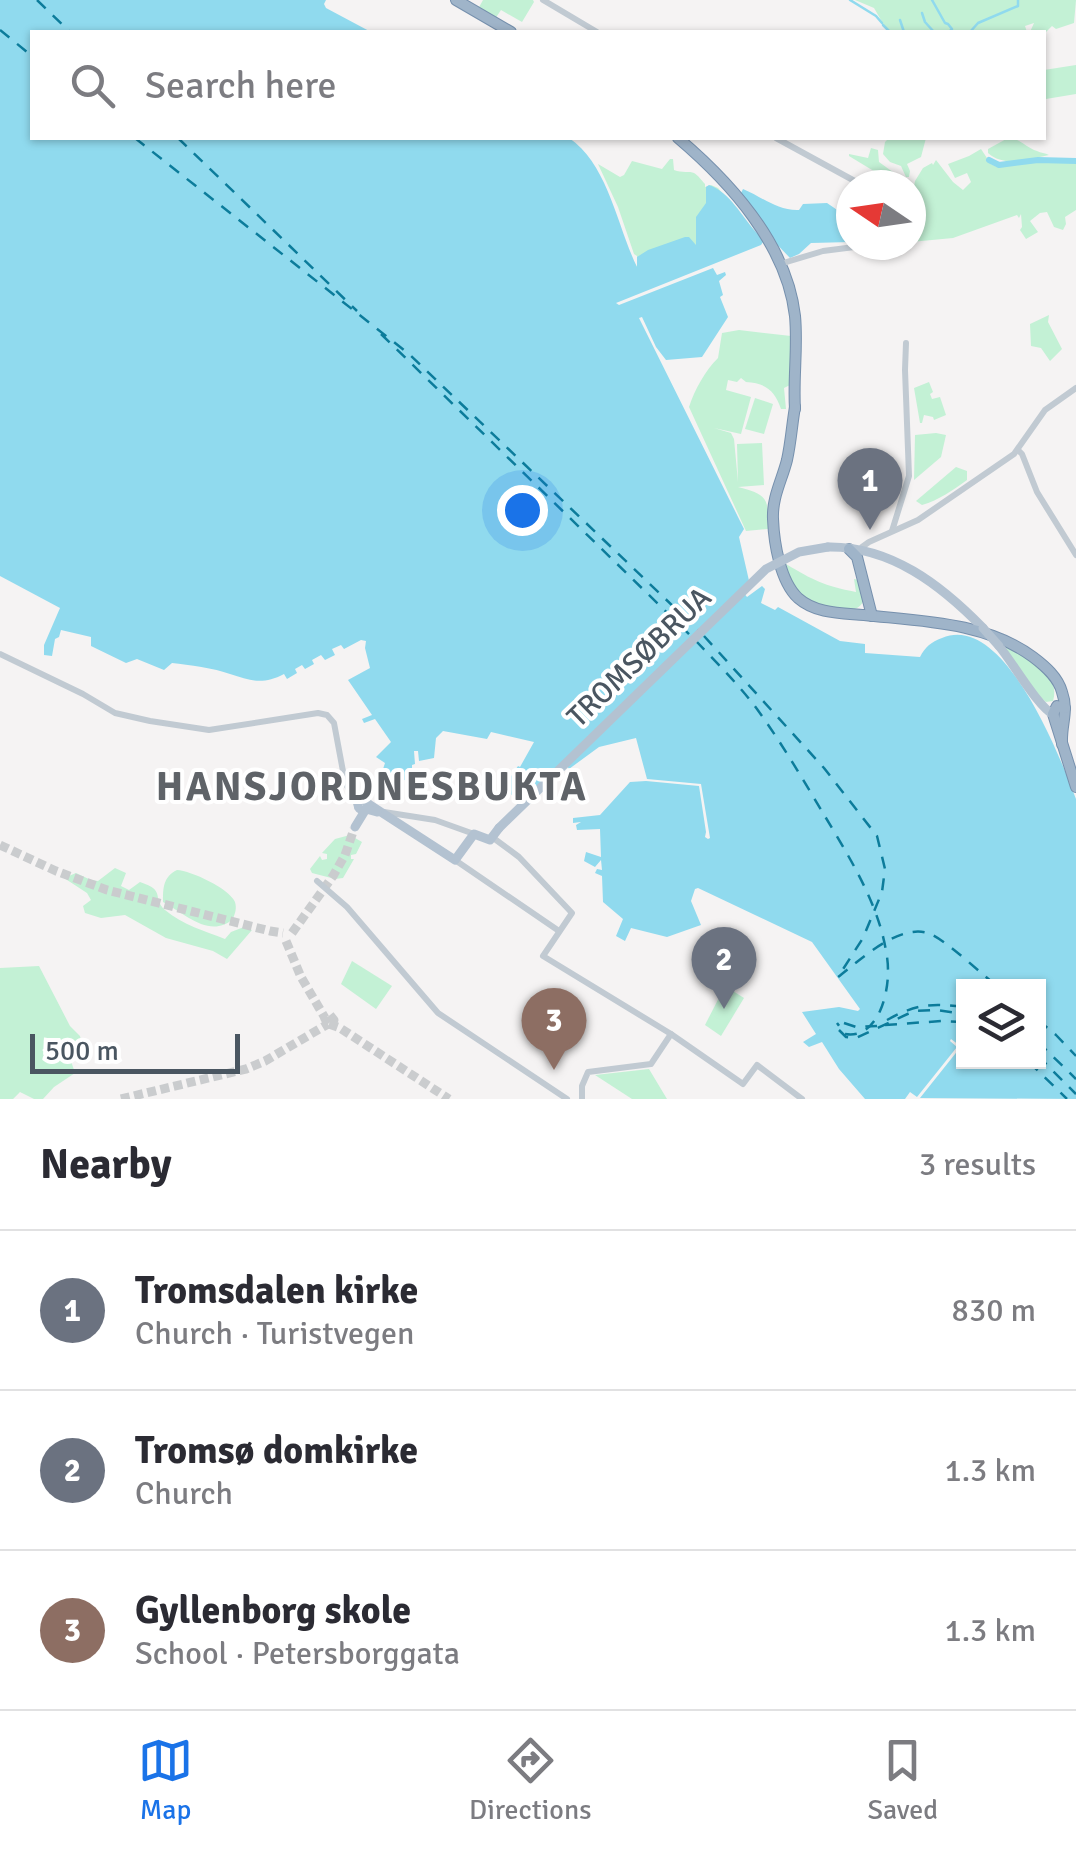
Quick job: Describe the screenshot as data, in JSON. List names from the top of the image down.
{
  "streets": {
    "main road": ["TROMSØBRUA"]
  },
  "districts": ["HANSJORDNESBUKTA"],
  "scale_bar": "500 m",
  "north": "left",
  "page": {
    "search": "Search here",
    "pins": ["1", "2", "3"],
    "scale": "500 m",
    "heading": ["Nearby", "3 results"],
    "list": [
      {
        "mark": "1",
        "name": "Tromsdalen kirke",
        "note": "Church · Turistvegen",
        "value": "830 m"
      },
      {
        "mark": "2",
        "name": "Tromsø domkirke",
        "note": "Church",
        "value": "1.3 km"
      },
      {
        "mark": "3",
        "name": "Gyllenborg skole",
        "note": "School · Petersborggata",
        "value": "1.3 km"
      }
    ],
    "nav": ["Map", "Directions", "Saved"]
  }
}
